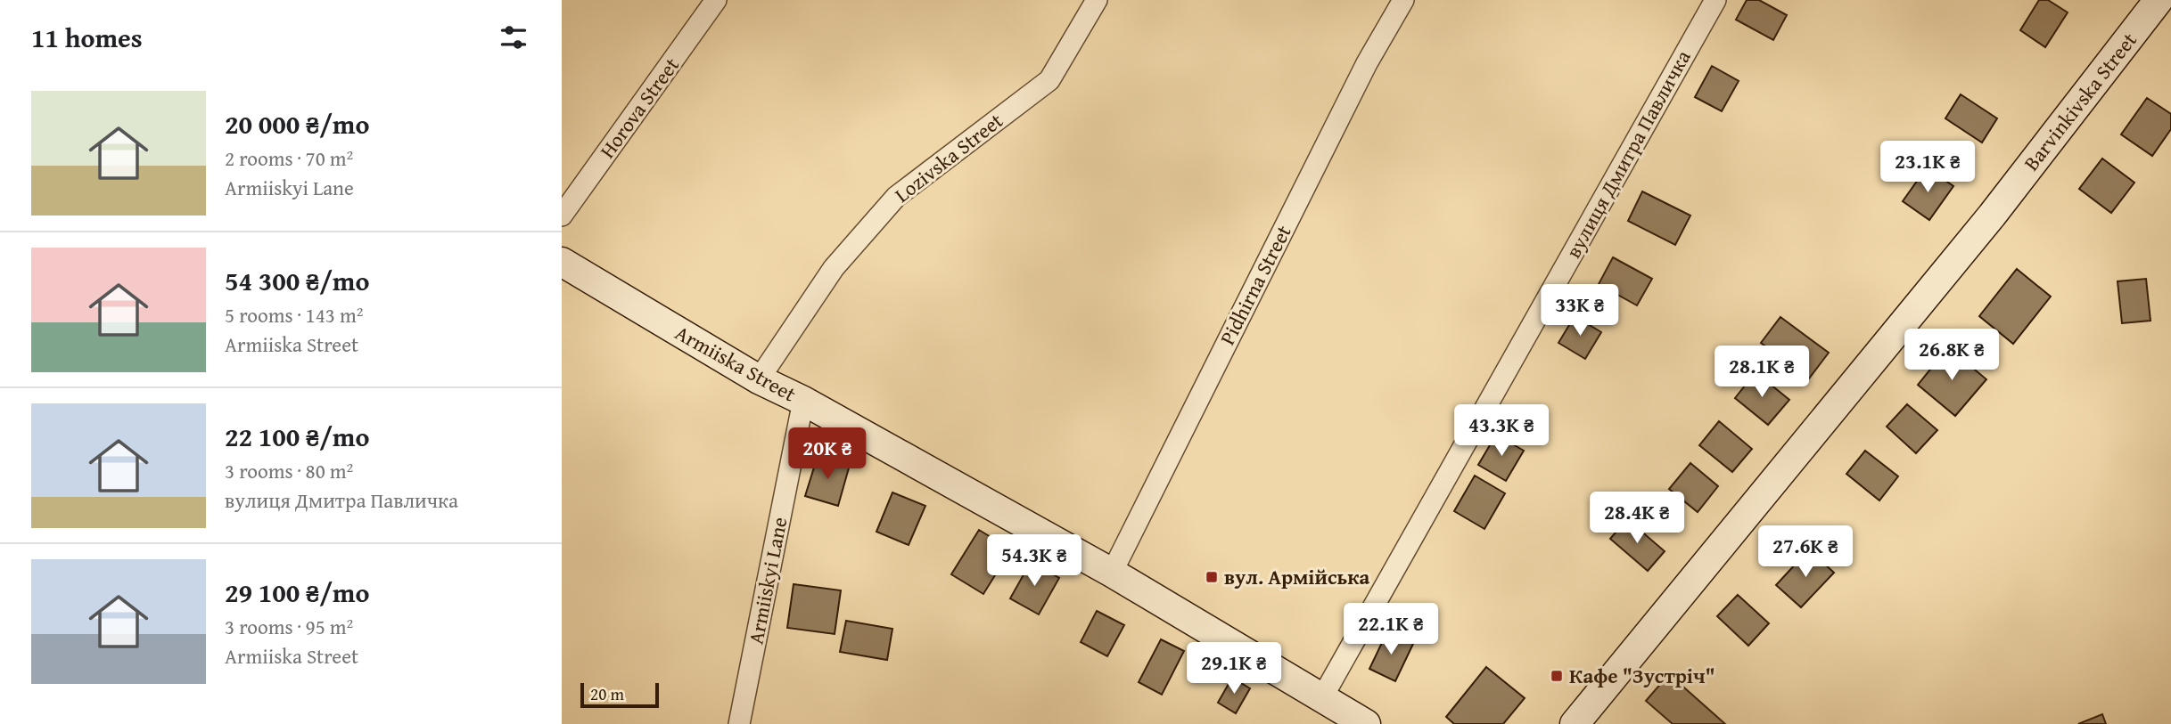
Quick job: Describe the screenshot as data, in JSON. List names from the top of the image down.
{
  "streets": {
    "street": [
      "Barvinkivska Street",
      "Horova Street",
      "вулиця Дмитра Павличка",
      "Lozivska Street",
      "Pidhirna Street",
      "Armiiska Street",
      "Armiiskyi Lane"
    ]
  },
  "crossings": [
    ["вулиця Дмитра Павличка", "Armiiska Street"],
    ["Lozivska Street", "Armiiska Street"],
    ["Pidhirna Street", "Armiiska Street"],
    ["Armiiska Street", "Armiiskyi Lane"]
  ],
  "places": {
    "transit": ["вул. Армійська", "Кафе \"Зустріч\""]
  },
  "scale_bar": "20 m",
  "page": {
    "heading": "11 homes",
    "list": [
      {
        "name": "20 000 ₴/mo",
        "note": "2 rooms · 70 m² · Armiiskyi Lane"
      },
      {
        "name": "54 300 ₴/mo",
        "note": "5 rooms · 143 m² · Armiiska Street"
      },
      {
        "name": "22 100 ₴/mo",
        "note": "3 rooms · 80 m² · вулиця Дмитра Павличка"
      },
      {
        "name": "29 100 ₴/mo",
        "note": "3 rooms · 95 m² · Armiiska Street"
      }
    ],
    "price": [
      "23.1K ₴",
      "33K ₴",
      "26.8K ₴",
      "28.1K ₴",
      "43.3K ₴",
      "20K ₴",
      "28.4K ₴",
      "27.6K ₴",
      "54.3K ₴",
      "22.1K ₴",
      "29.1K ₴"
    ],
    "scale": "20 m"
  }
}
